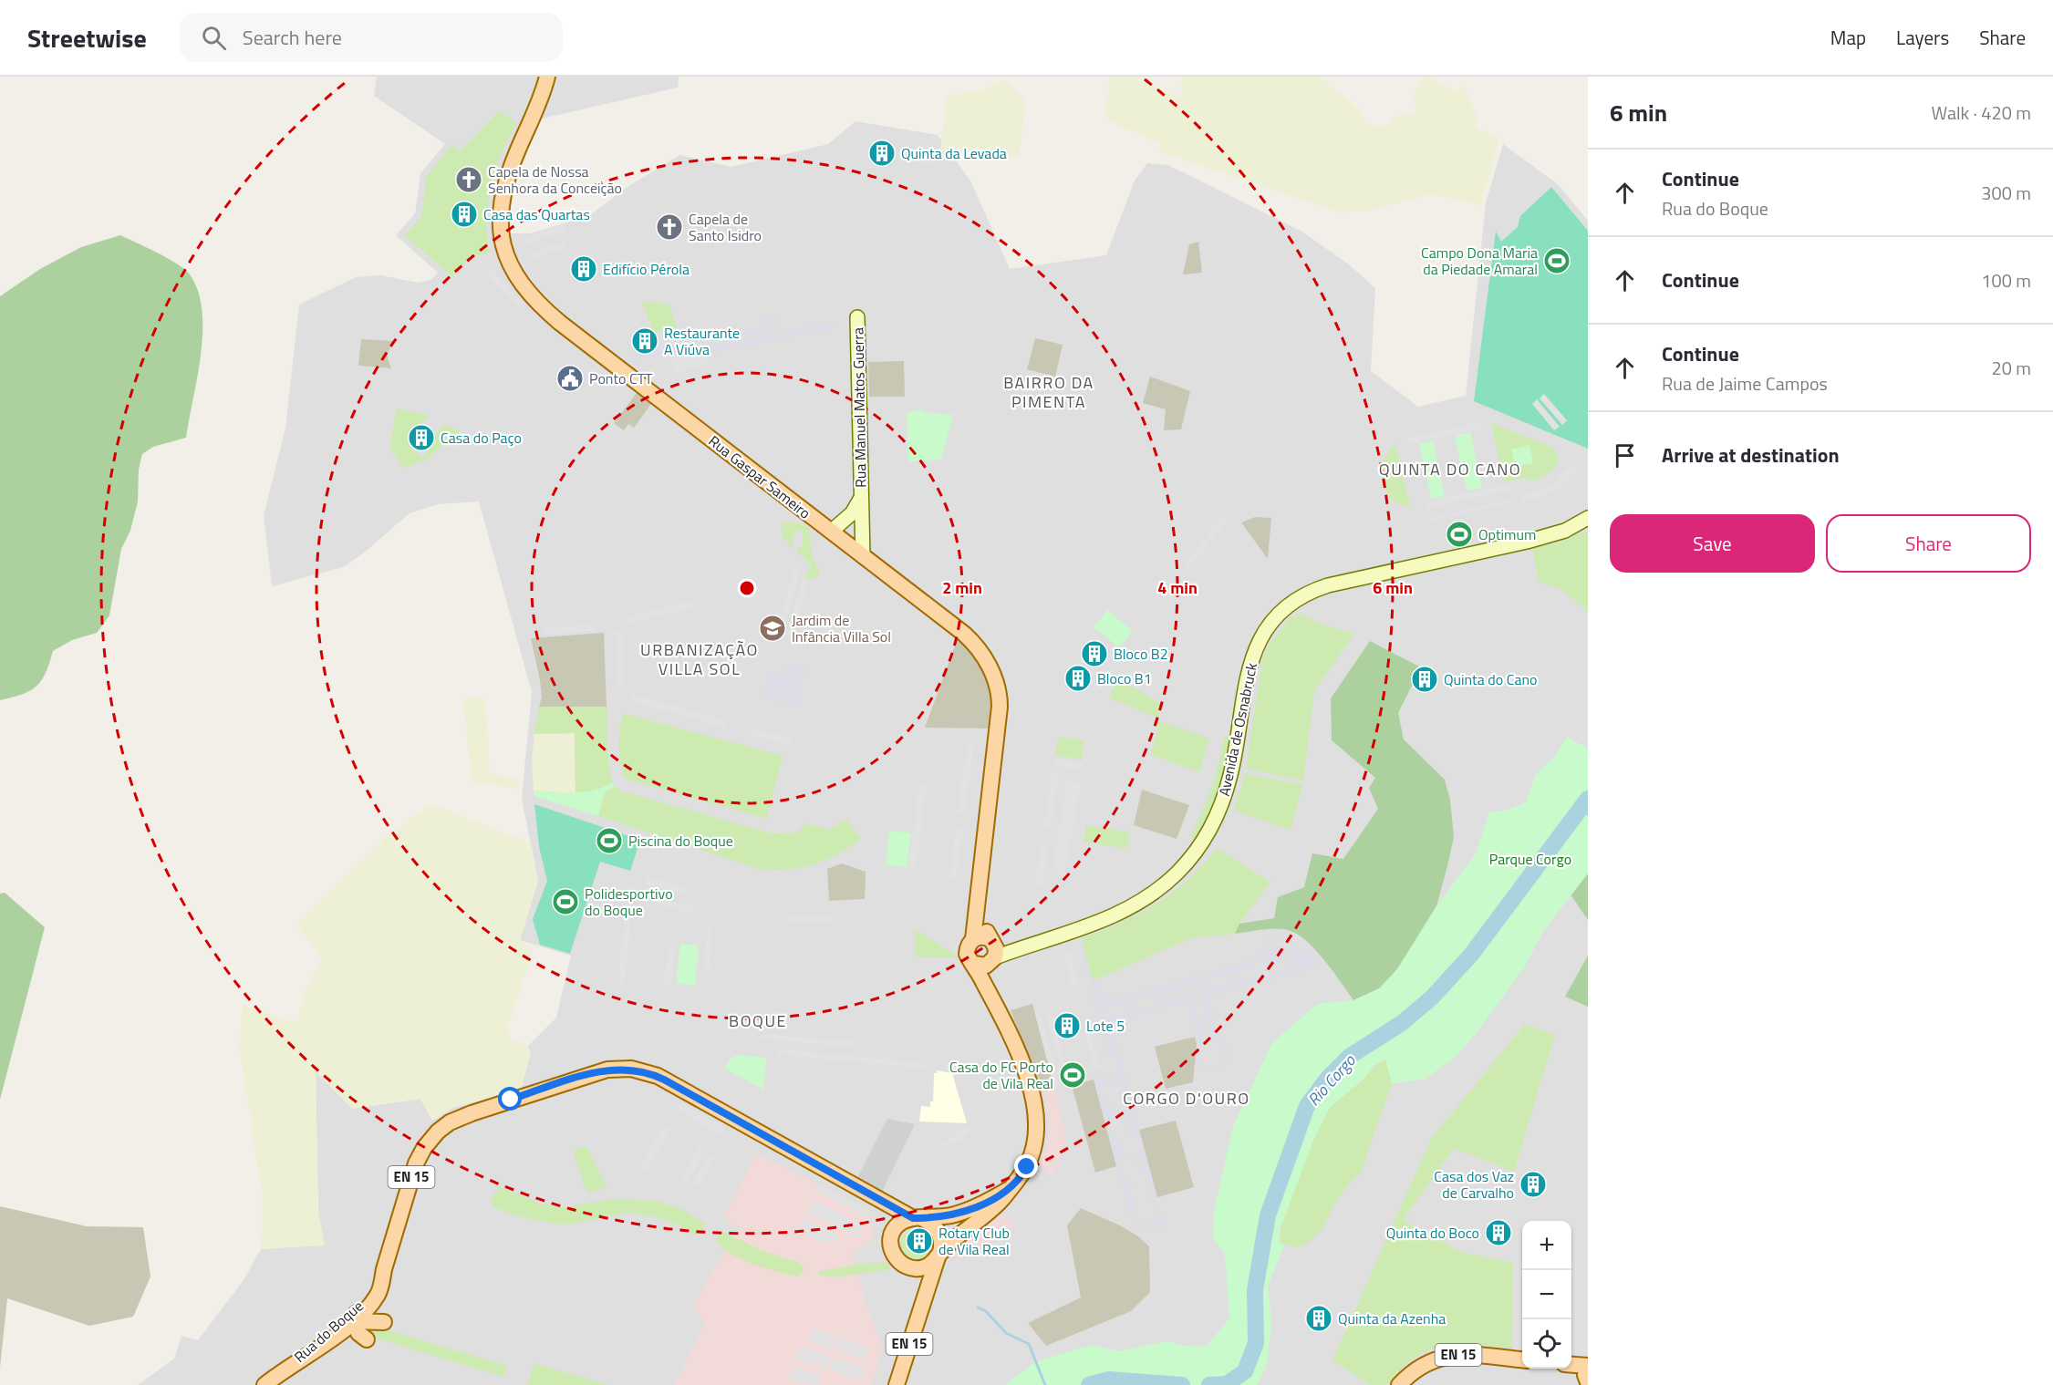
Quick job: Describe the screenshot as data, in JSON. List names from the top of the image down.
{
  "streets": {
    "main road": [
      "Rua Manuel Matos Guerra",
      "Rua Gaspar Sameiro",
      "Avenida de Osnabruck",
      "EN 15",
      "Rua do Boque"
    ]
  },
  "crossings": [
    ["Rua Manuel Matos Guerra", "Rua Gaspar Sameiro"],
    ["EN 15", "Rua do Boque"]
  ],
  "districts": [
    "BAIRRO DA PIMENTA",
    "QUINTA DO CANO",
    "URBANIZAÇÃO VILLA SOL",
    "BOQUE",
    "CORGO D'OURO"
  ],
  "water": ["Rio Corgo"],
  "parks": ["Parque Corgo"],
  "places": {
    "building": [
      "Quinta da Levada",
      "Casa das Quartas",
      "Edifício Pérola",
      "Restaurante A Viúva",
      "Casa do Paço",
      "Bloco B2",
      "Bloco B1",
      "Quinta do Cano",
      "Lote 5",
      "Casa dos Vaz de Carvalho",
      "Quinta do Boco",
      "Rotary Club de Vila Real",
      "Quinta da Azenha"
    ],
    "church": ["Capela de Nossa Senhora da Conceição", "Capela de Santo Isidro"],
    "sports": [
      "Campo Dona Maria da Piedade Amaral",
      "Optimum",
      "Piscina do Boque",
      "Polidesportivo do Boque",
      "Casa do FC Porto de Vila Real"
    ],
    "public building": ["Ponto CTT"],
    "school or university": ["Jardim de Infância Villa Sol"]
  },
  "page": {
    "header": "Streetwise",
    "search": "Search here",
    "nav": ["Map", "Layers", "Share"],
    "heading": ["6 min", "Walk · 420 m"],
    "list": [
      ["Continue", "Rua do Boque", "300 m"],
      ["Continue", "100 m"],
      ["Continue", "Rua de Jaime Campos", "20 m"],
      "Arrive at destination"
    ],
    "buttons": ["Save", "Share"],
    "map_buttons": ["+", "−"]
  },
  "rings": ["2 min", "4 min", "6 min"]
}
